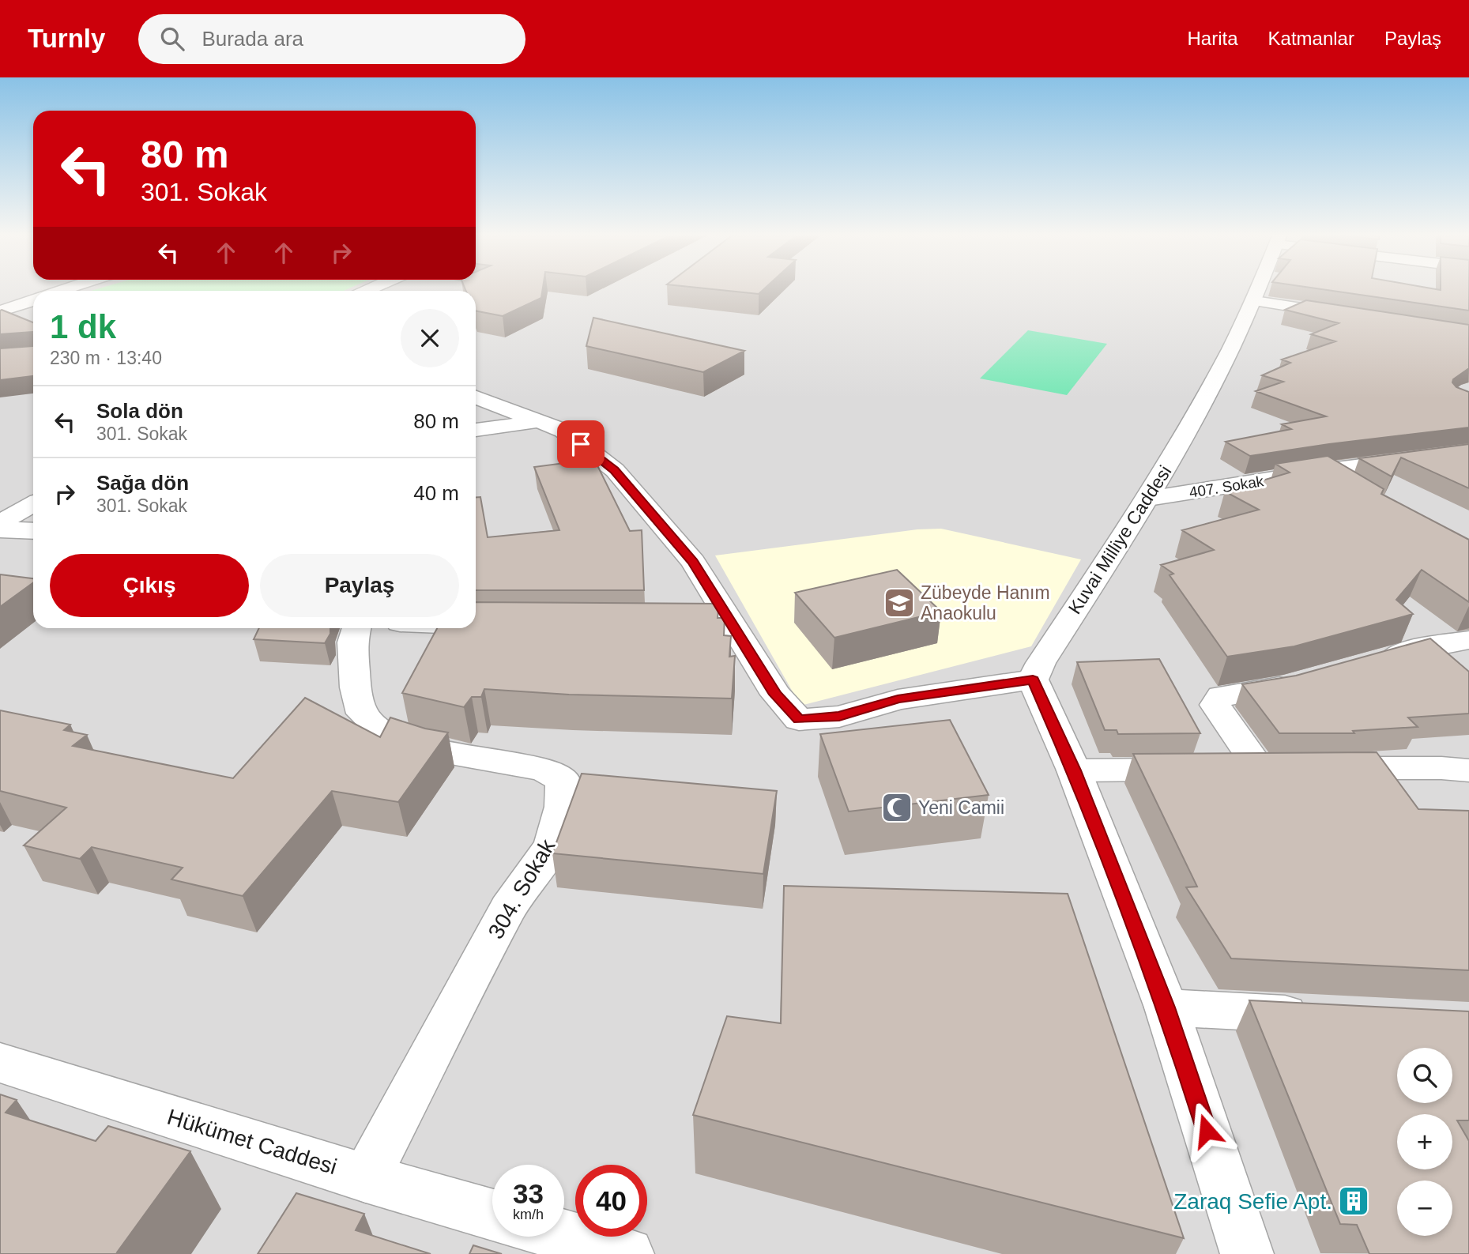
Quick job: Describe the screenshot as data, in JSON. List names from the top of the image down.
{
  "streets": {
    "street": [
      "407. Sokak",
      "Kuvai Milliye Caddesi",
      "304. Sokak",
      "Hükümet Caddesi"
    ]
  },
  "crossings": [
    ["407. Sokak", "Kuvai Milliye Caddesi"],
    ["304. Sokak", "Hükümet Caddesi"]
  ],
  "places": {
    "school or university": ["Zübeyde Hanım Anaokulu"],
    "mosque": ["Yeni Camii"],
    "building": ["Zaraq Sefie Apt."]
  },
  "page": {
    "header": "Turnly",
    "search": "Burada ara",
    "nav": ["Harita", "Katmanlar", "Paylaş"],
    "turn": ["80 m", "301. Sokak"],
    "heading": ["1 dk", "230 m · 13:40"],
    "list": [
      {
        "name": "Sola dön",
        "note": "301. Sokak",
        "value": "80 m"
      },
      {
        "name": "Sağa dön",
        "note": "301. Sokak",
        "value": "40 m"
      }
    ],
    "buttons": ["Çıkış", "Paylaş"],
    "map_buttons": ["+", "−"],
    "speed": "33 km/h",
    "limit": "40"
  }
}
